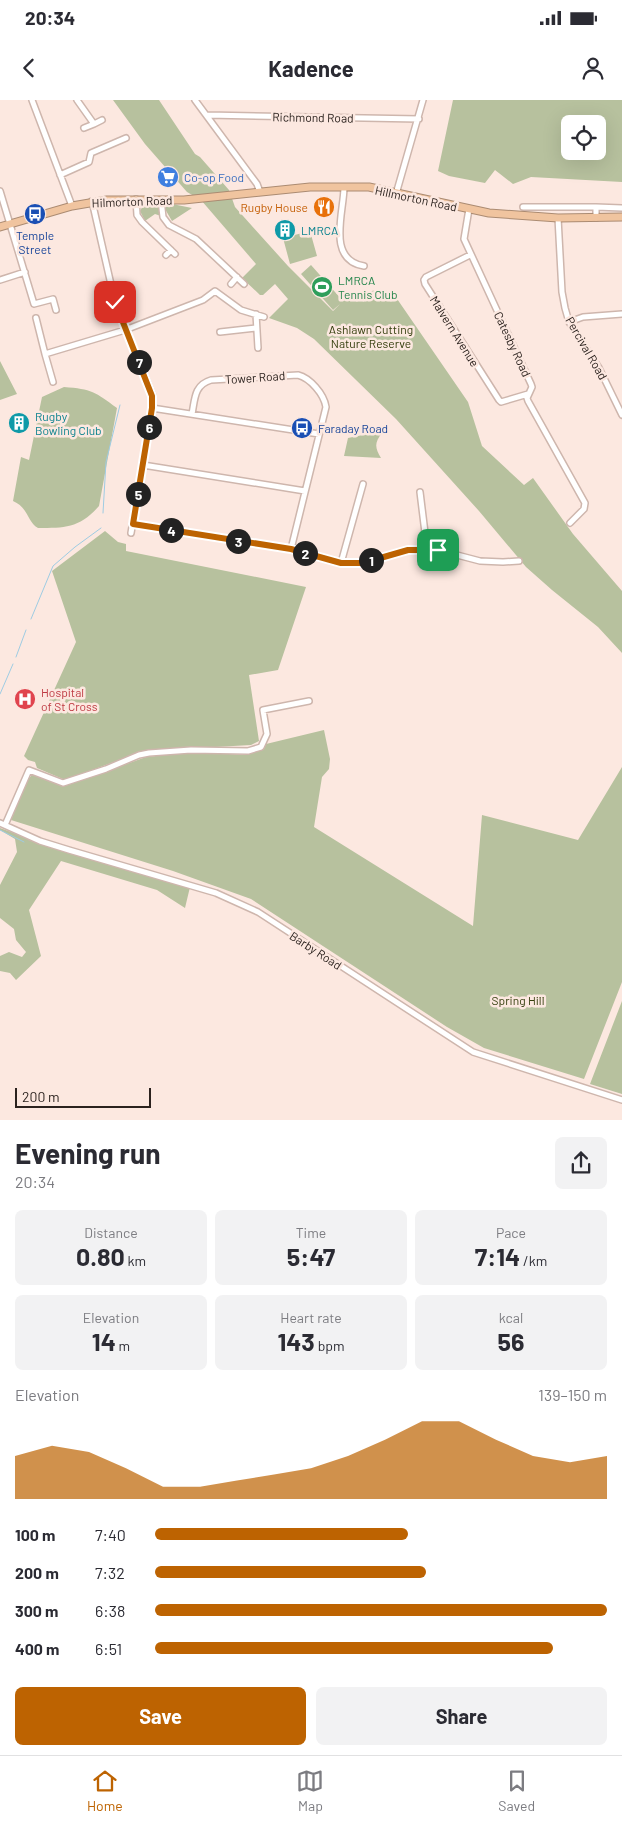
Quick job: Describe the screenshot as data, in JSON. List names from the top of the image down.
{
  "streets": {
    "highway": ["Hillmorton Road", "Hilmorton Road"],
    "street": [
      "Richmond Road",
      "Malvern Avenue",
      "Catesby Road",
      "Percival Road",
      "Tower Road",
      "Barby Road"
    ]
  },
  "crossings": [
    ["Hillmorton Road", "Hilmorton Road"],
    ["Hillmorton Road", "Catesby Road"],
    ["Hillmorton Road", "Percival Road"],
    ["Malvern Avenue", "Catesby Road"]
  ],
  "parks": ["Ashlawn Cutting Nature Reserve", "Spring Hill"],
  "places": {
    "supermarket": ["Co-op Food"],
    "restaurant": ["Rugby House"],
    "bus stop": ["Temple Street", "Faraday Road"],
    "building": ["LMRCA", "Rugby Bowling Club"],
    "sports": ["LMRCA Tennis Club"],
    "hospital": ["Hospital of St Cross"]
  },
  "scale_bar": "200 m",
  "page": {
    "status": "20:34",
    "header": "Kadence",
    "pins": [
      "7",
      "6",
      "5",
      "4",
      "3",
      "2",
      "1"
    ],
    "scale": "200 m",
    "heading": ["Evening run", "20:34"],
    "stats": [
      ["Distance", "0.80 km"],
      ["Time", "5:47"],
      ["Pace", "7:14 /km"],
      ["Elevation", "14 m"],
      ["Heart rate", "143 bpm"],
      ["kcal", "56"]
    ],
    "chart": ["Elevation", "139–150 m"],
    "list": [
      {
        "name": "100 m",
        "note": "7:40"
      },
      {
        "name": "200 m",
        "note": "7:32"
      },
      {
        "name": "300 m",
        "note": "6:38"
      },
      {
        "name": "400 m",
        "note": "6:51"
      }
    ],
    "buttons": ["Save", "Share"],
    "tabs": ["Home", "Map", "Saved"]
  }
}
